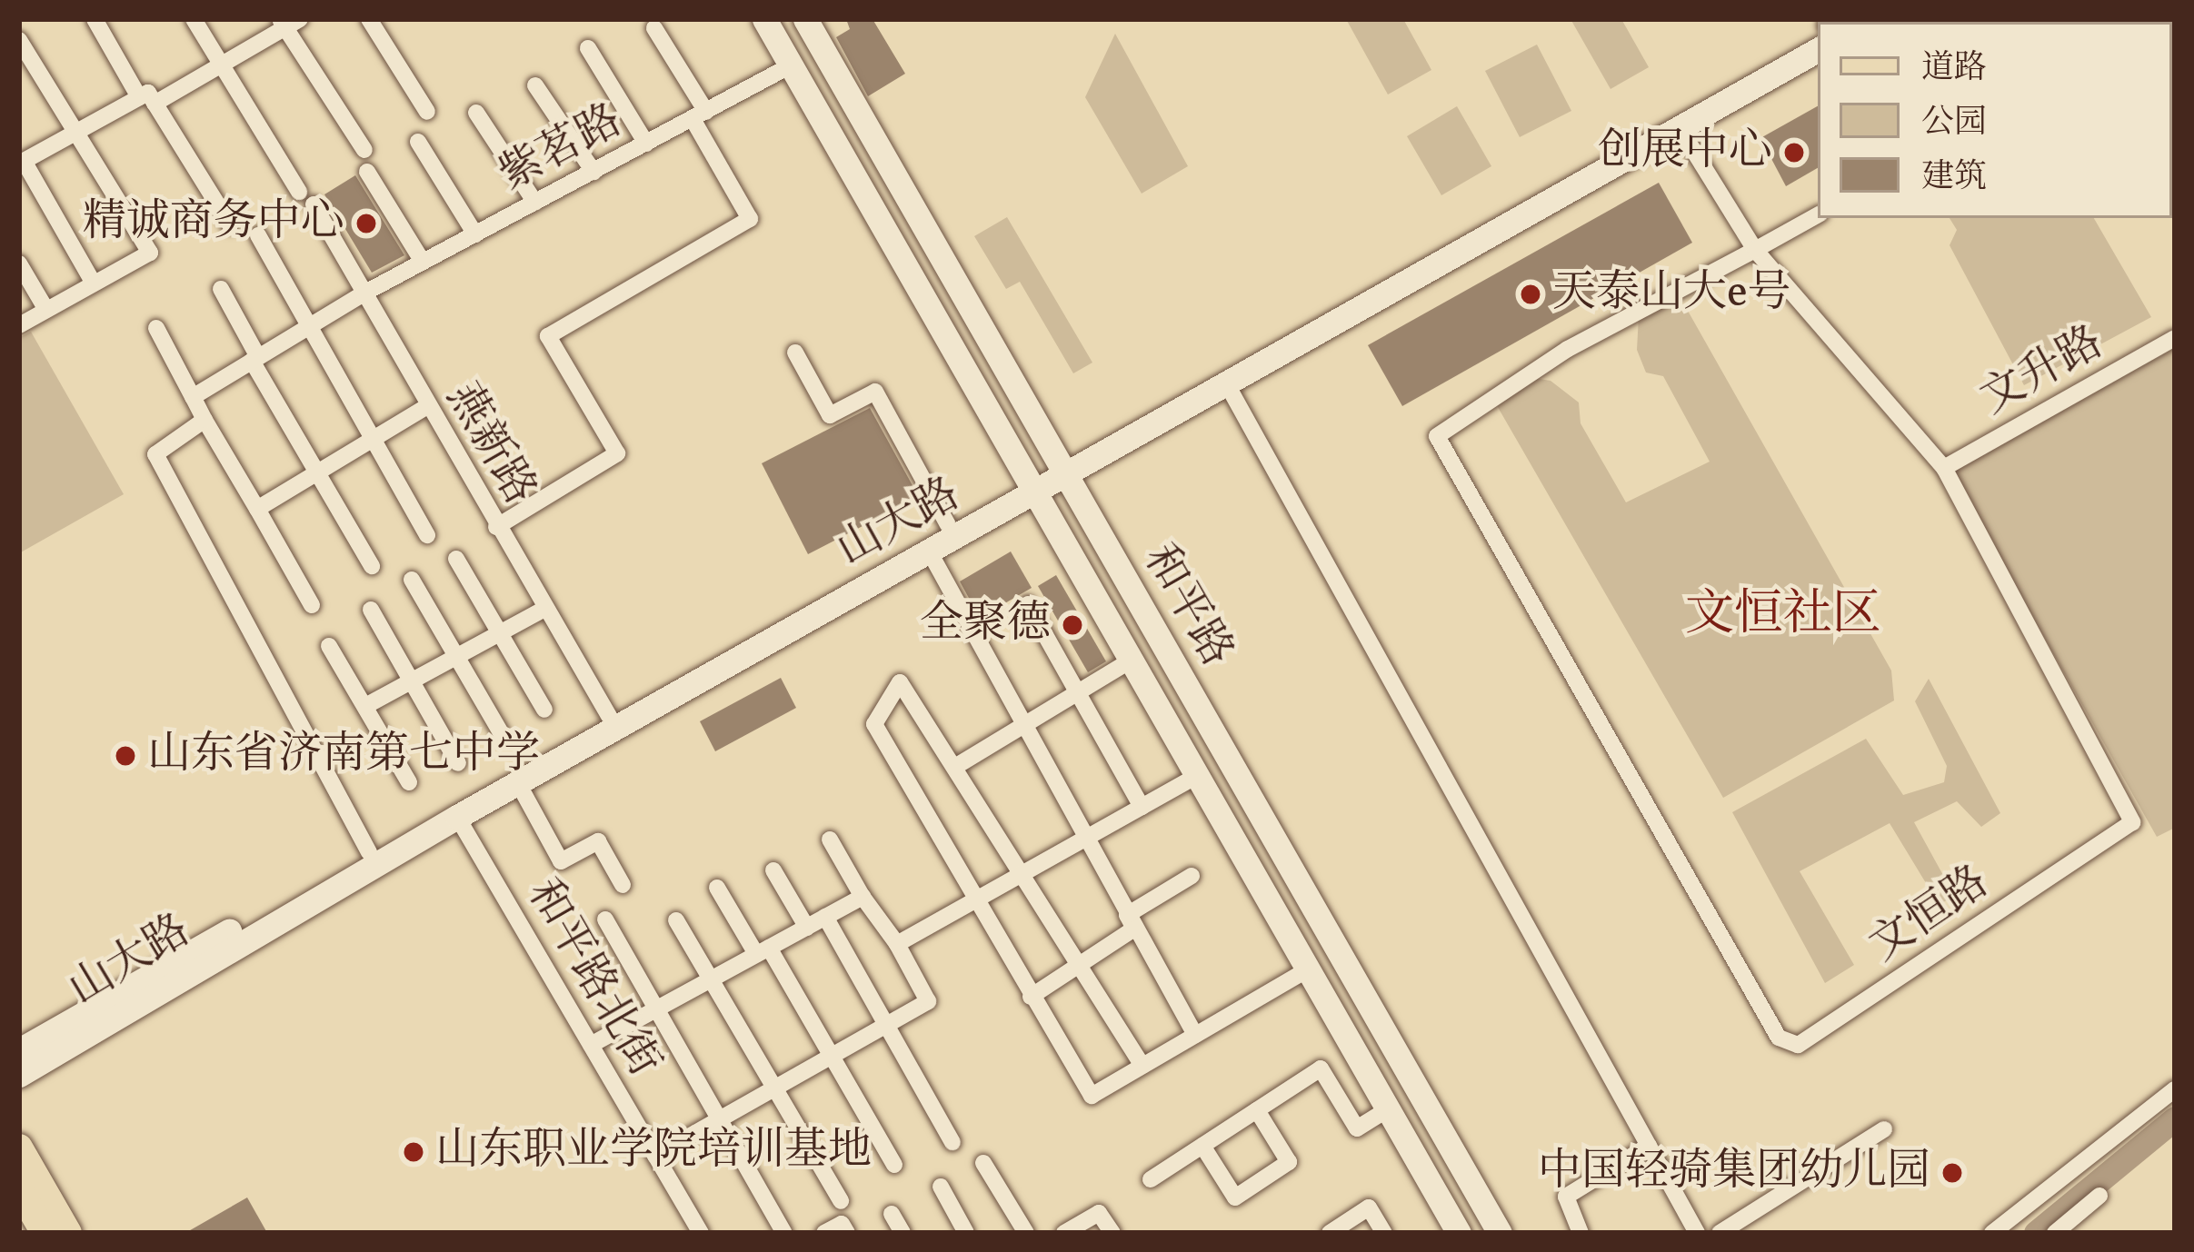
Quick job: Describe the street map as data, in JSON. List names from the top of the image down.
{
  "streets": {
    "main road": ["山大路", "和平路"],
    "street": [
      "紫茗路",
      "文升路",
      "燕新路",
      "文恒路",
      "和平路北街"
    ]
  },
  "crossings": [
    ["紫茗路", "燕新路"],
    ["紫茗路", "和平路"],
    ["文升路", "文恒路"],
    ["燕新路", "山大路"],
    ["山大路", "和平路"],
    ["山大路", "文恒路"],
    ["山大路", "和平路北街"]
  ],
  "districts": ["文恒社区"],
  "places": [
    "创展中心",
    "精诚商务中心",
    "天泰山大e号",
    "全聚德",
    "山东省济南第七中学",
    "山东职业学院培训基地",
    "中国轻骑集团幼儿园"
  ],
  "legend": ["道路", "公园", "建筑"]
}
